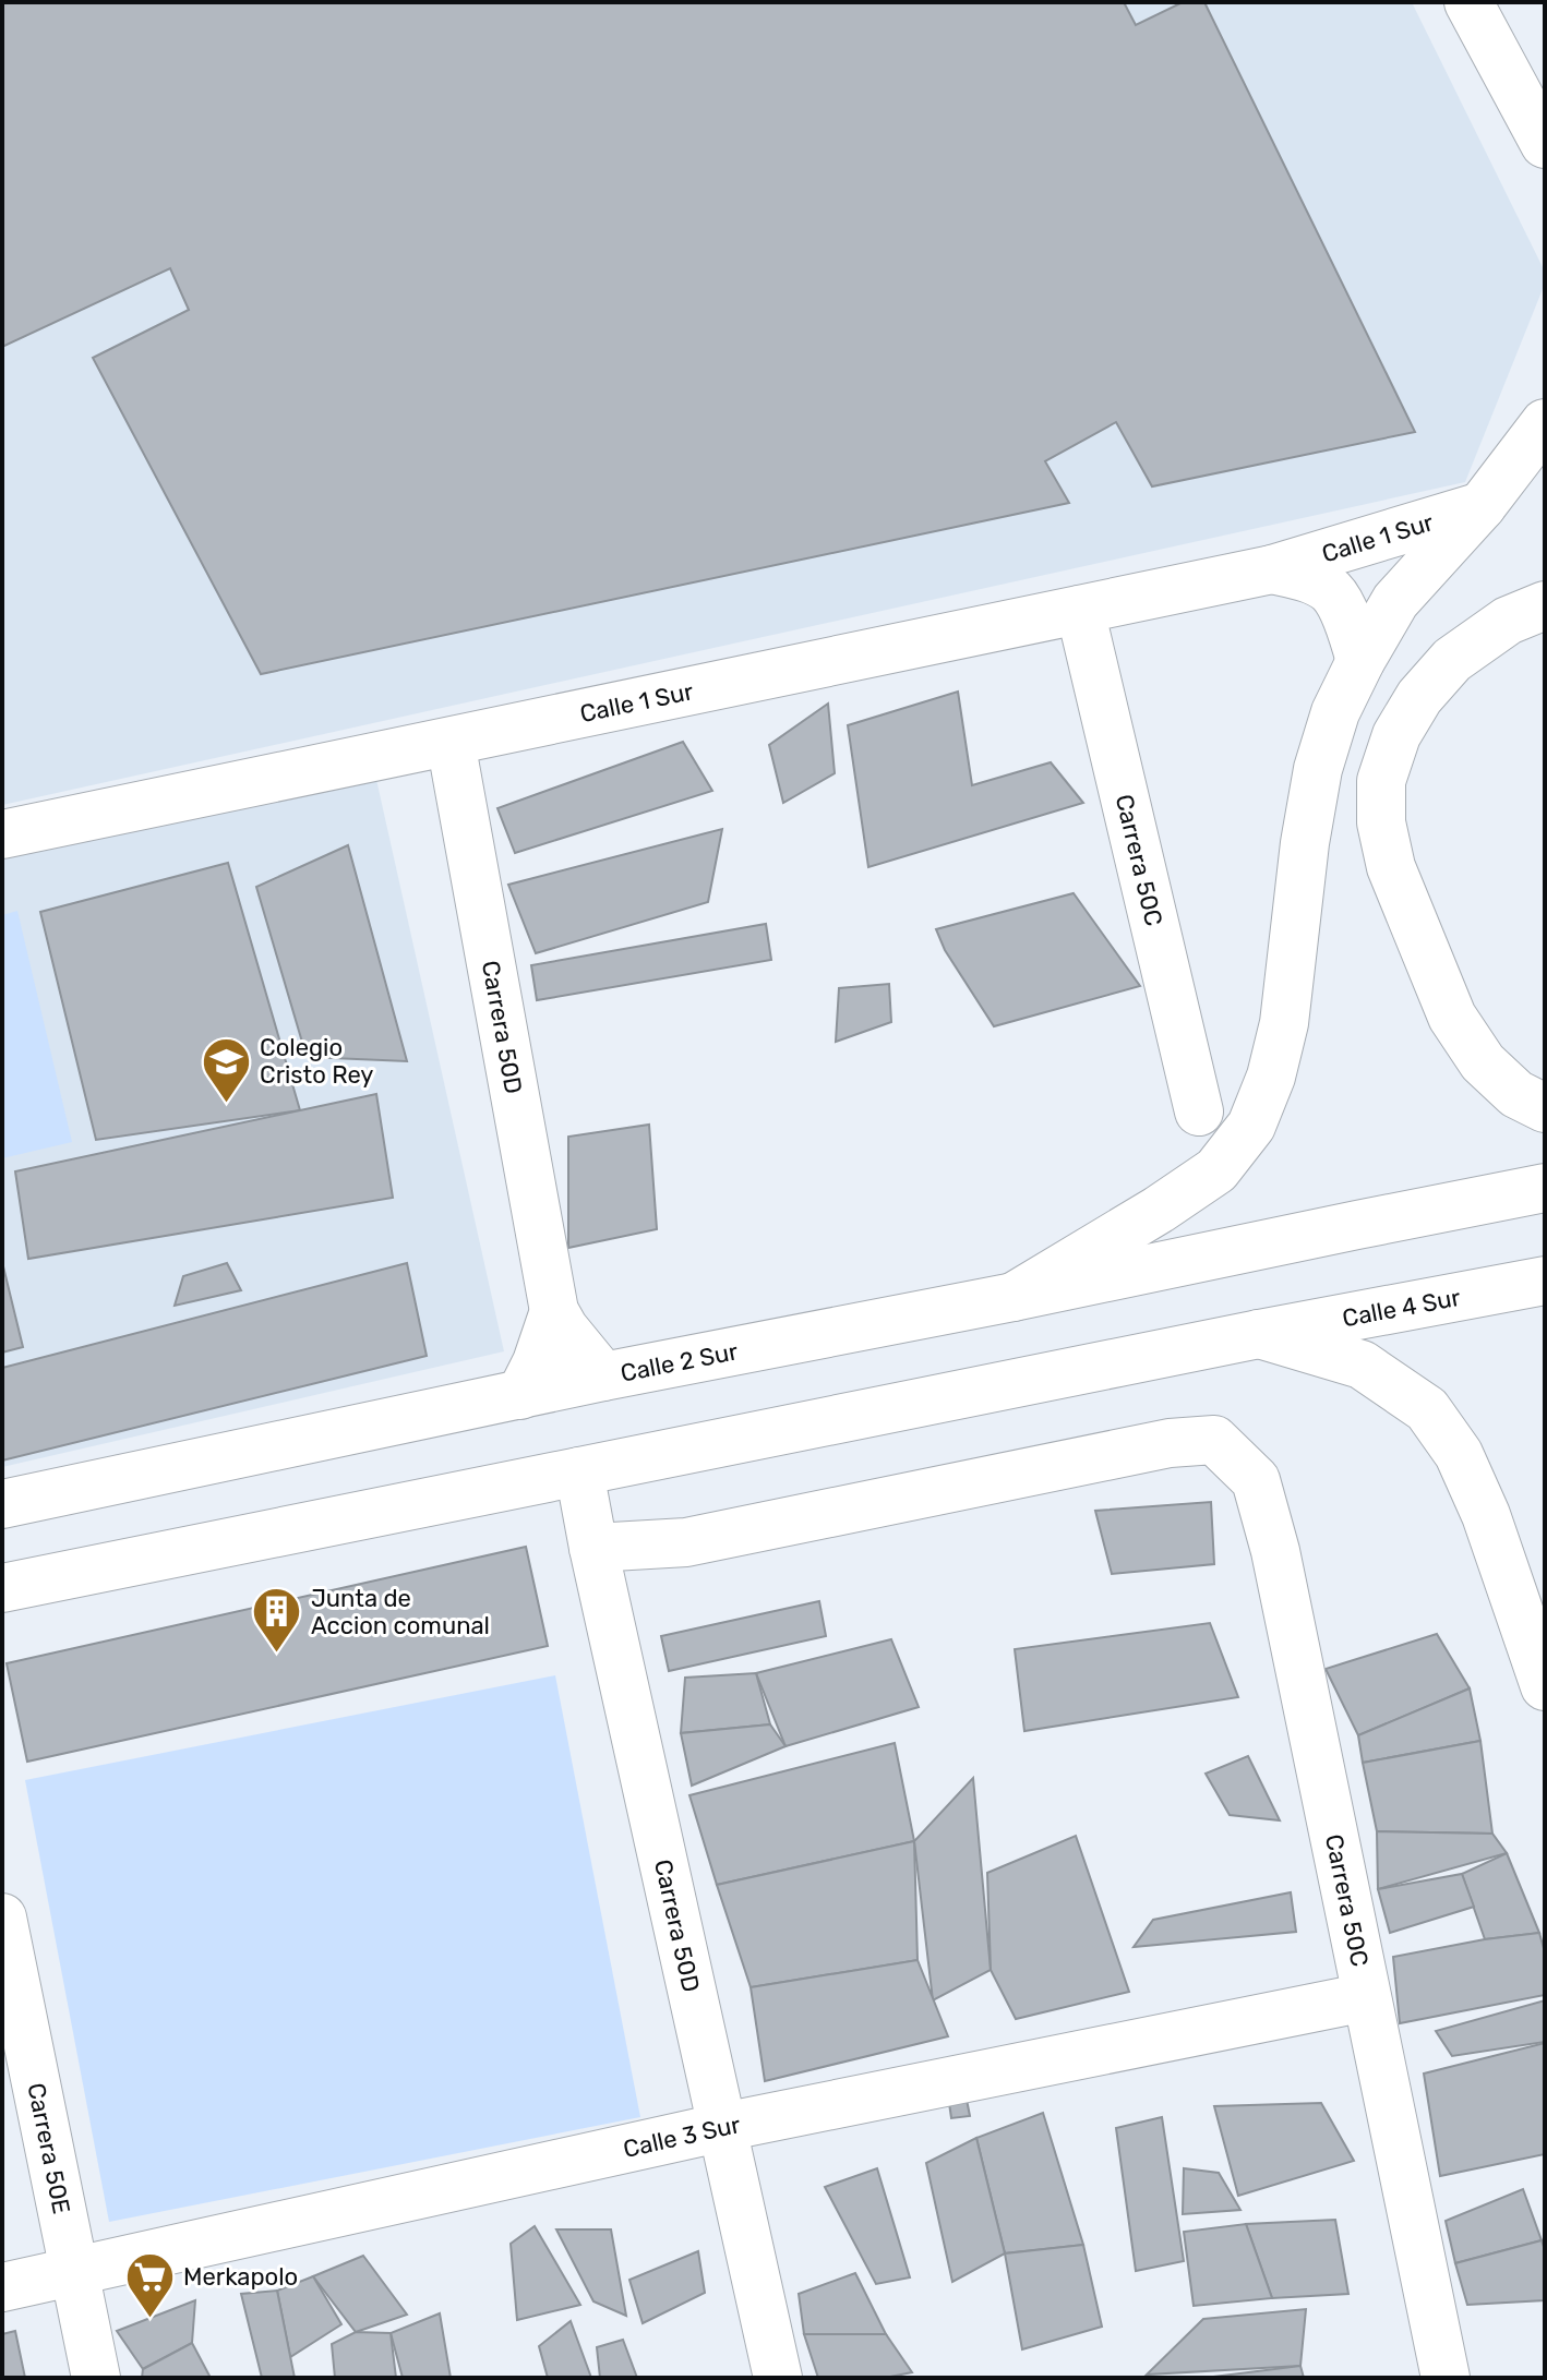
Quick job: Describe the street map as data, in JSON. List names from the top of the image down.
{
  "streets": {
    "main road": [
      "Calle 1 Sur",
      "Carrera 50C",
      "Carrera 50D",
      "Calle 4 Sur",
      "Calle 2 Sur",
      "Calle 3 Sur",
      "Carrera 50E"
    ]
  },
  "crossings": [
    ["Calle 1 Sur", "Carrera 50C"],
    ["Calle 1 Sur", "Carrera 50D"],
    ["Carrera 50C", "Carrera 50D"],
    ["Carrera 50C", "Calle 3 Sur"],
    ["Carrera 50D", "Calle 2 Sur"],
    ["Carrera 50D", "Calle 3 Sur"],
    ["Calle 3 Sur", "Carrera 50E"]
  ],
  "places": {
    "school or university": ["Colegio Cristo Rey"],
    "building": ["Junta de Accion comunal"],
    "supermarket": ["Merkapolo"]
  }
}
